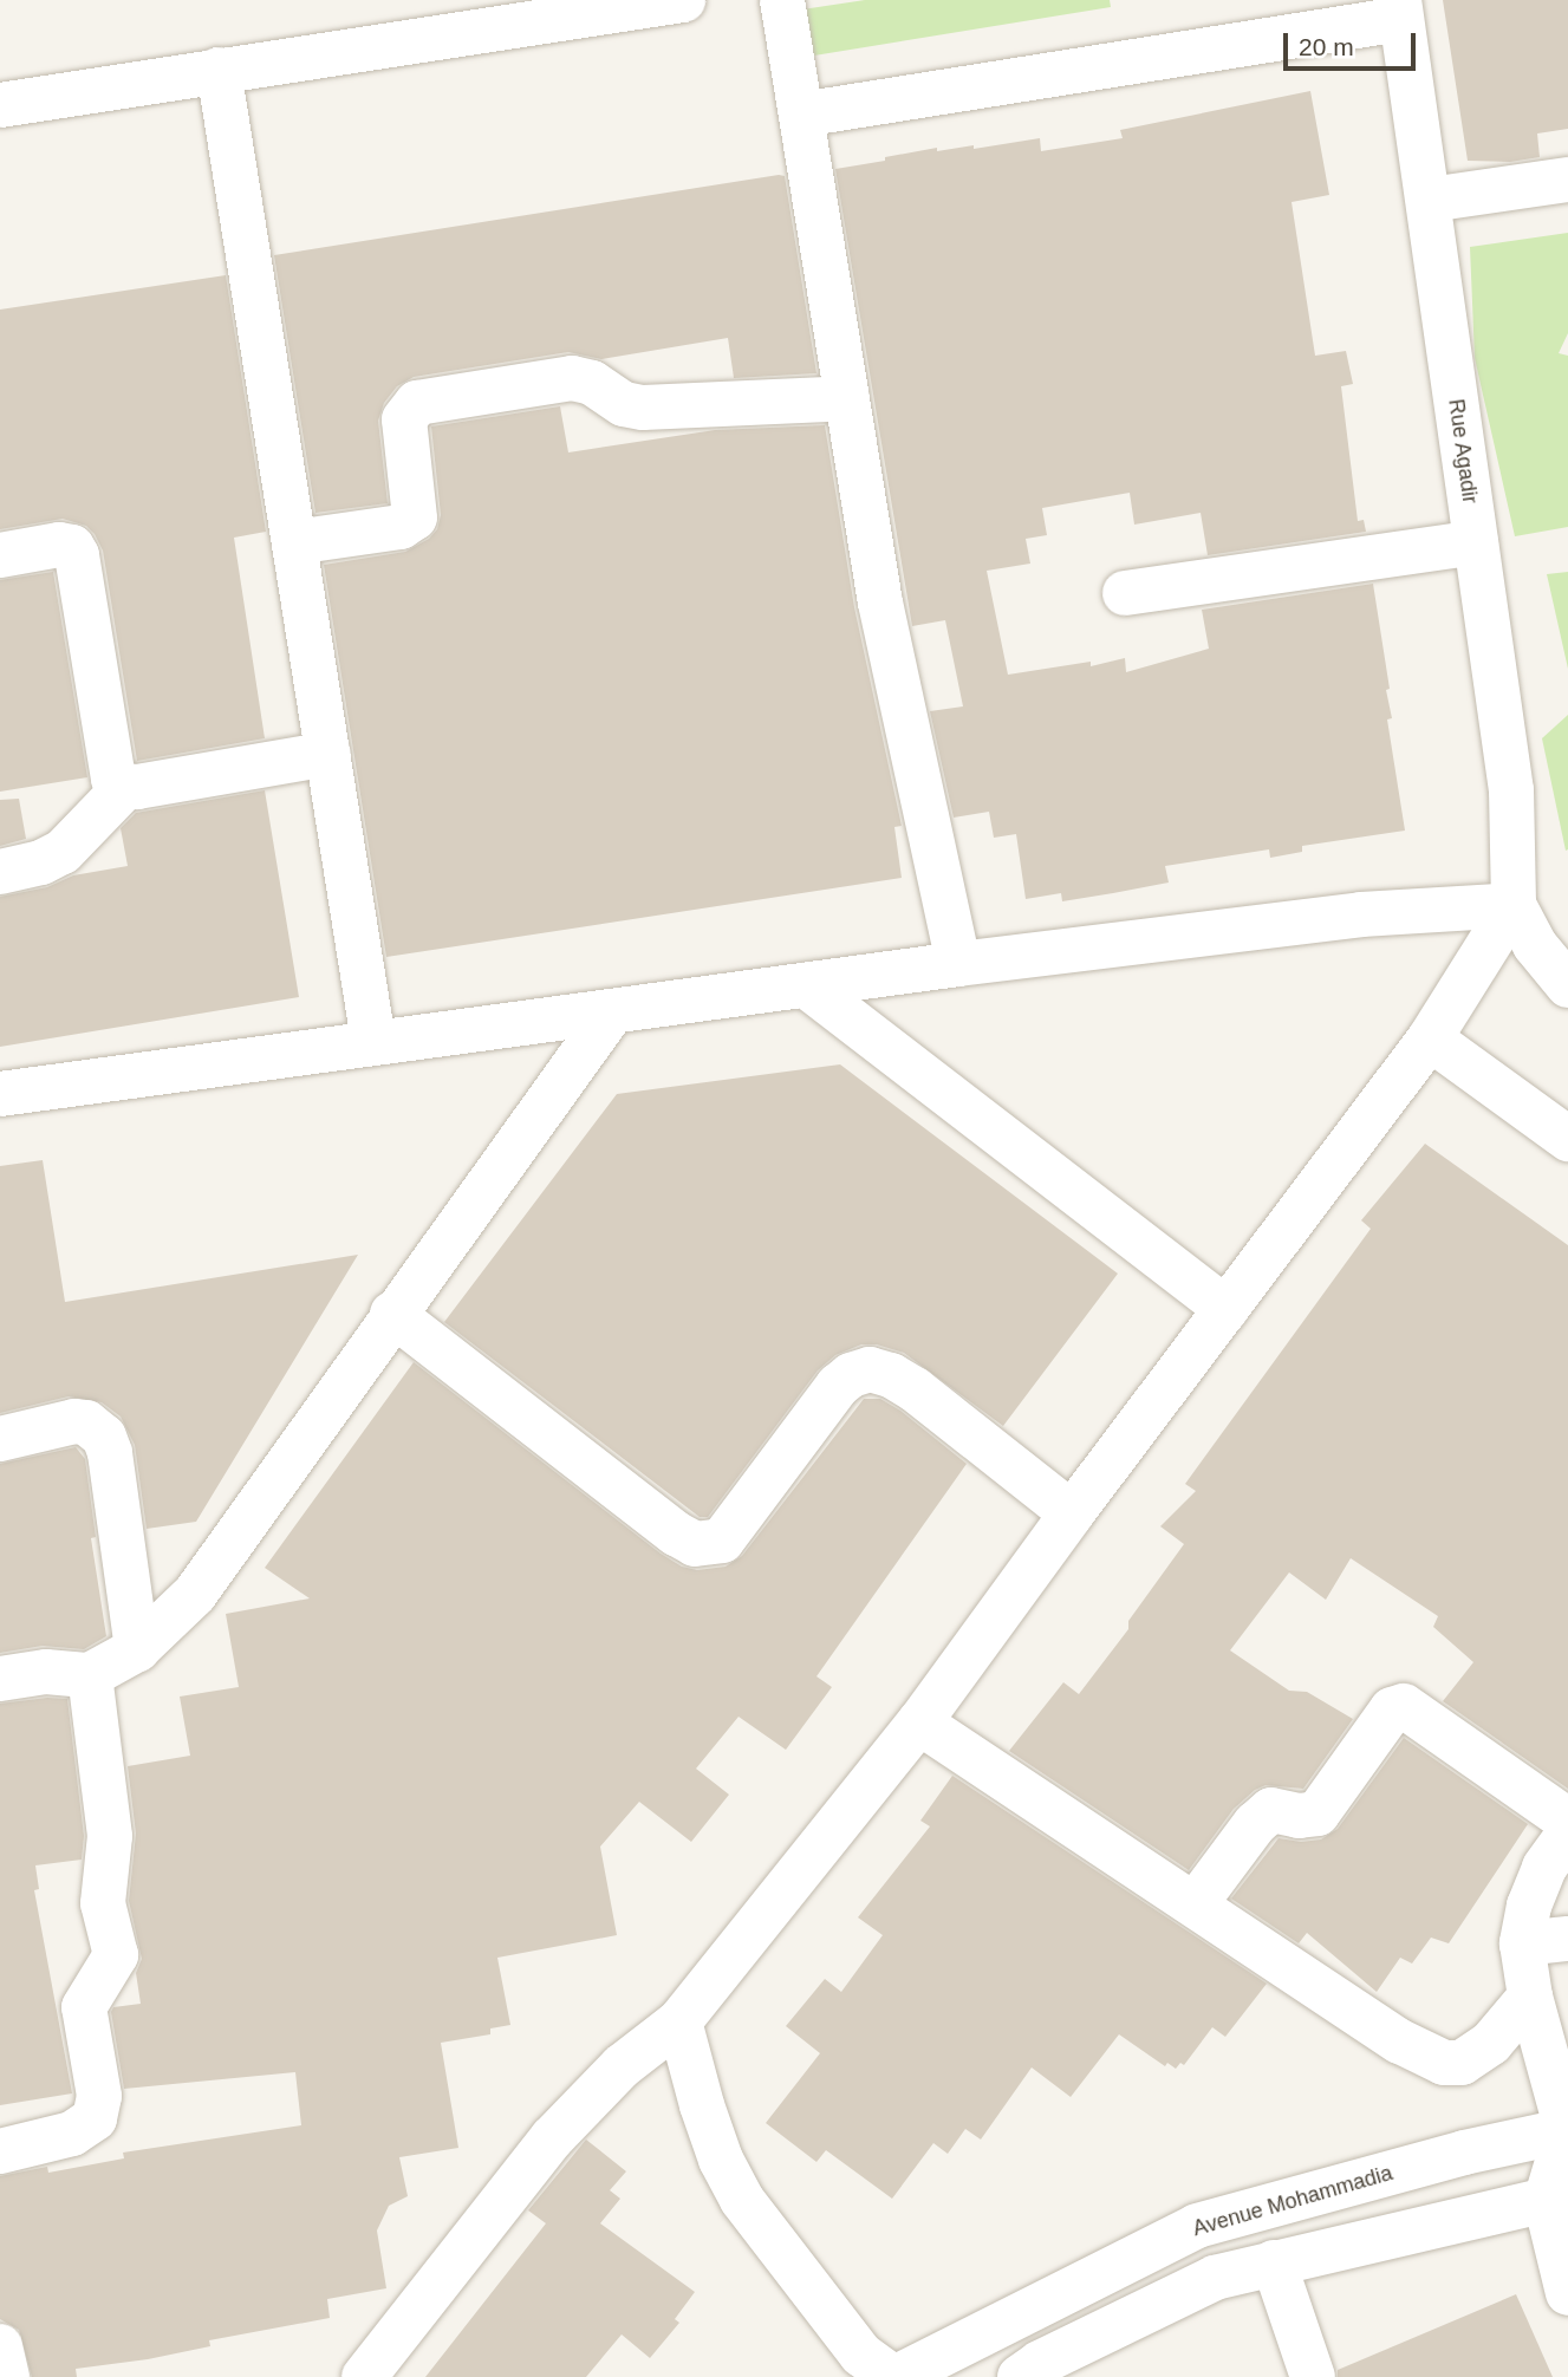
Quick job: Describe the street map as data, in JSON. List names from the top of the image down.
{
  "streets": {
    "street": ["Rue Agadir", "Avenue Mohammadia"]
  },
  "scale_bar": "20 m"
}
